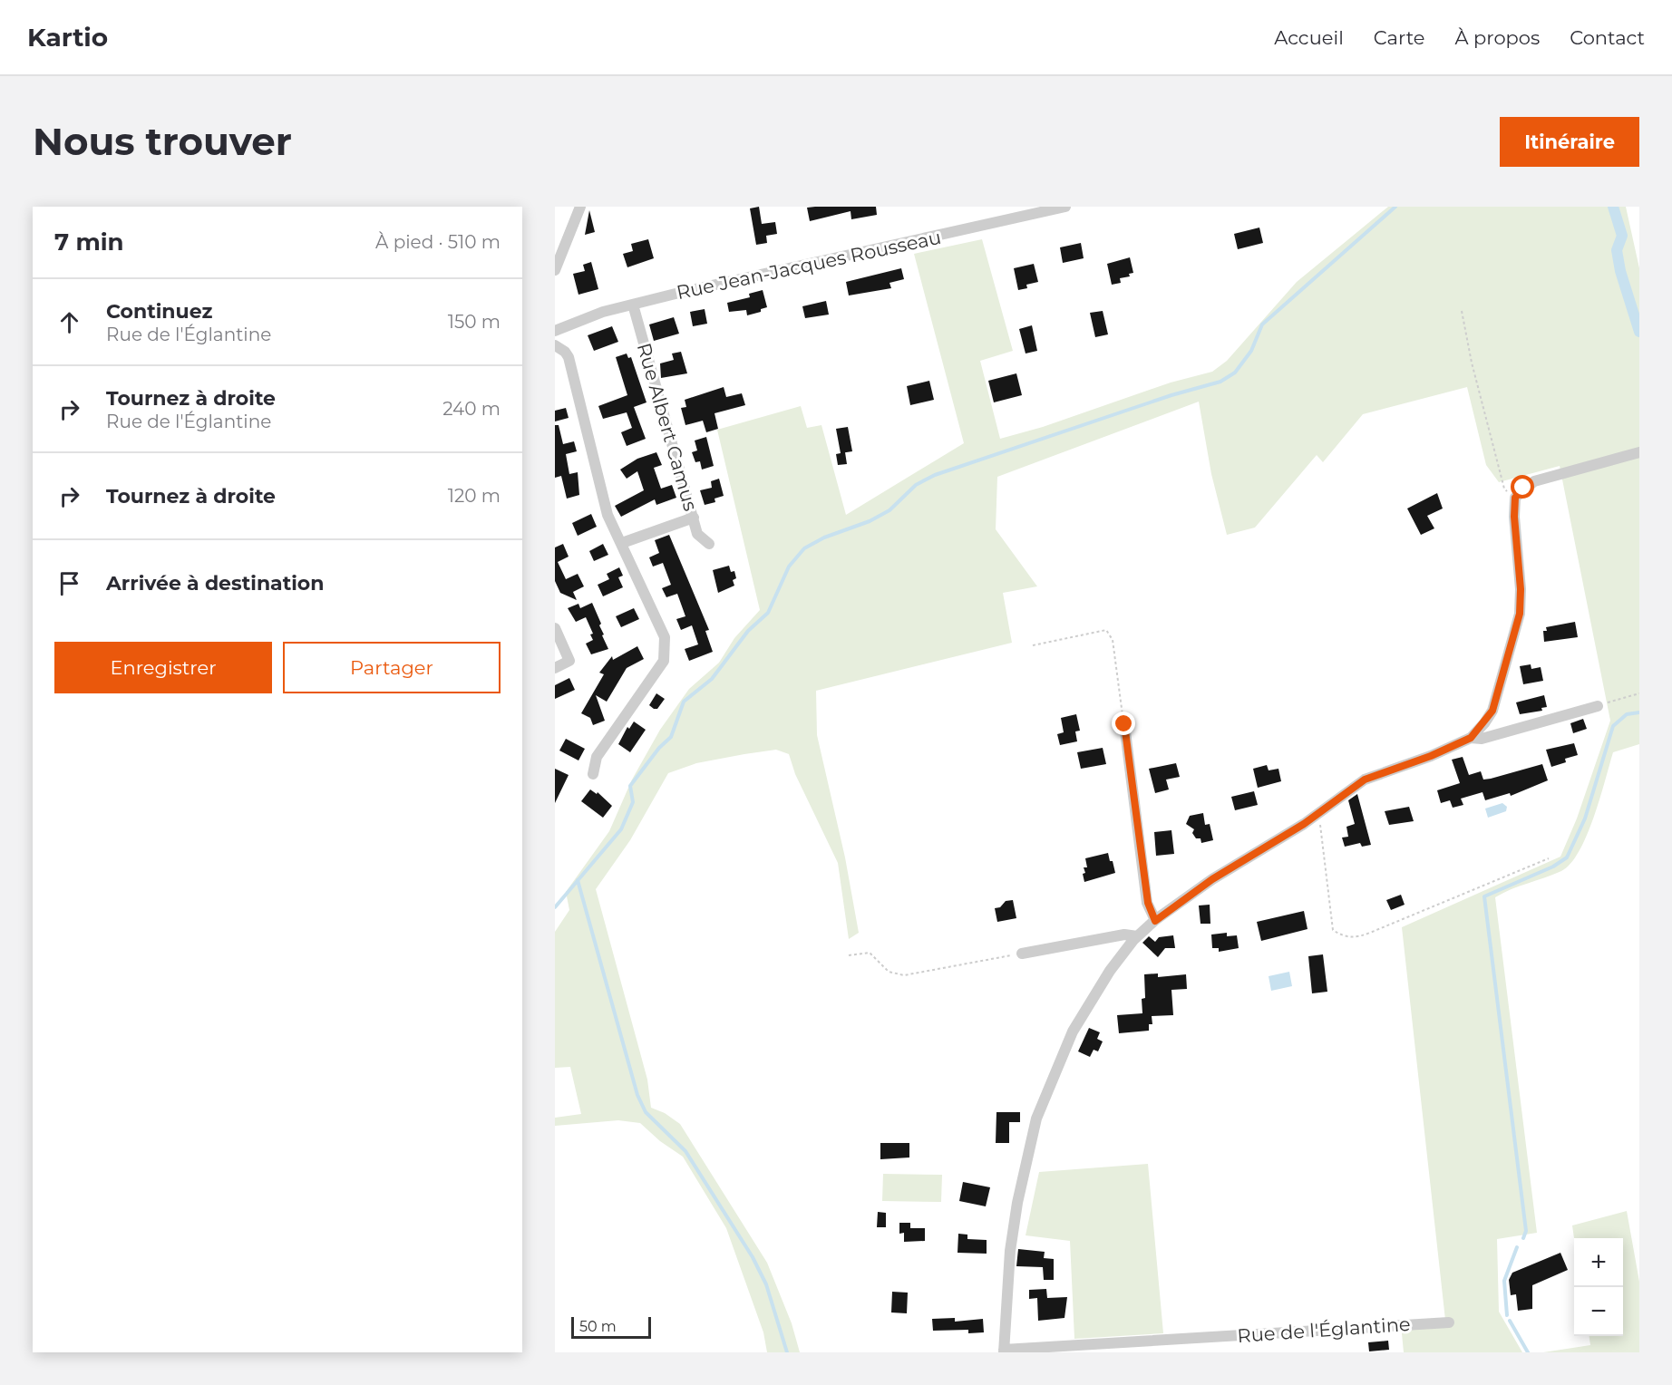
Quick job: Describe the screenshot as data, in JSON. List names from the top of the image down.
{
  "streets": {
    "street": ["Rue Jean-Jacques Rousseau", "Rue Albert Camus", "Rue de l'Églantine"]
  },
  "crossings": [
    ["Rue Jean-Jacques Rousseau", "Rue Albert Camus"]
  ],
  "scale_bar": "50 m",
  "page": {
    "header": "Kartio",
    "nav": [
      "Accueil",
      "Carte",
      "À propos",
      "Contact"
    ],
    "buttons": [
      "Itinéraire",
      ["Enregistrer", "Partager"]
    ],
    "title": "Nous trouver",
    "heading": ["7 min", "À pied · 510 m"],
    "list": [
      ["Continuez", "Rue de l'Églantine", "150 m"],
      ["Tournez à droite", "Rue de l'Églantine", "240 m"],
      ["Tournez à droite", "120 m"],
      "Arrivée à destination"
    ],
    "map_buttons": ["+", "−"],
    "scale": "50 m"
  }
}
